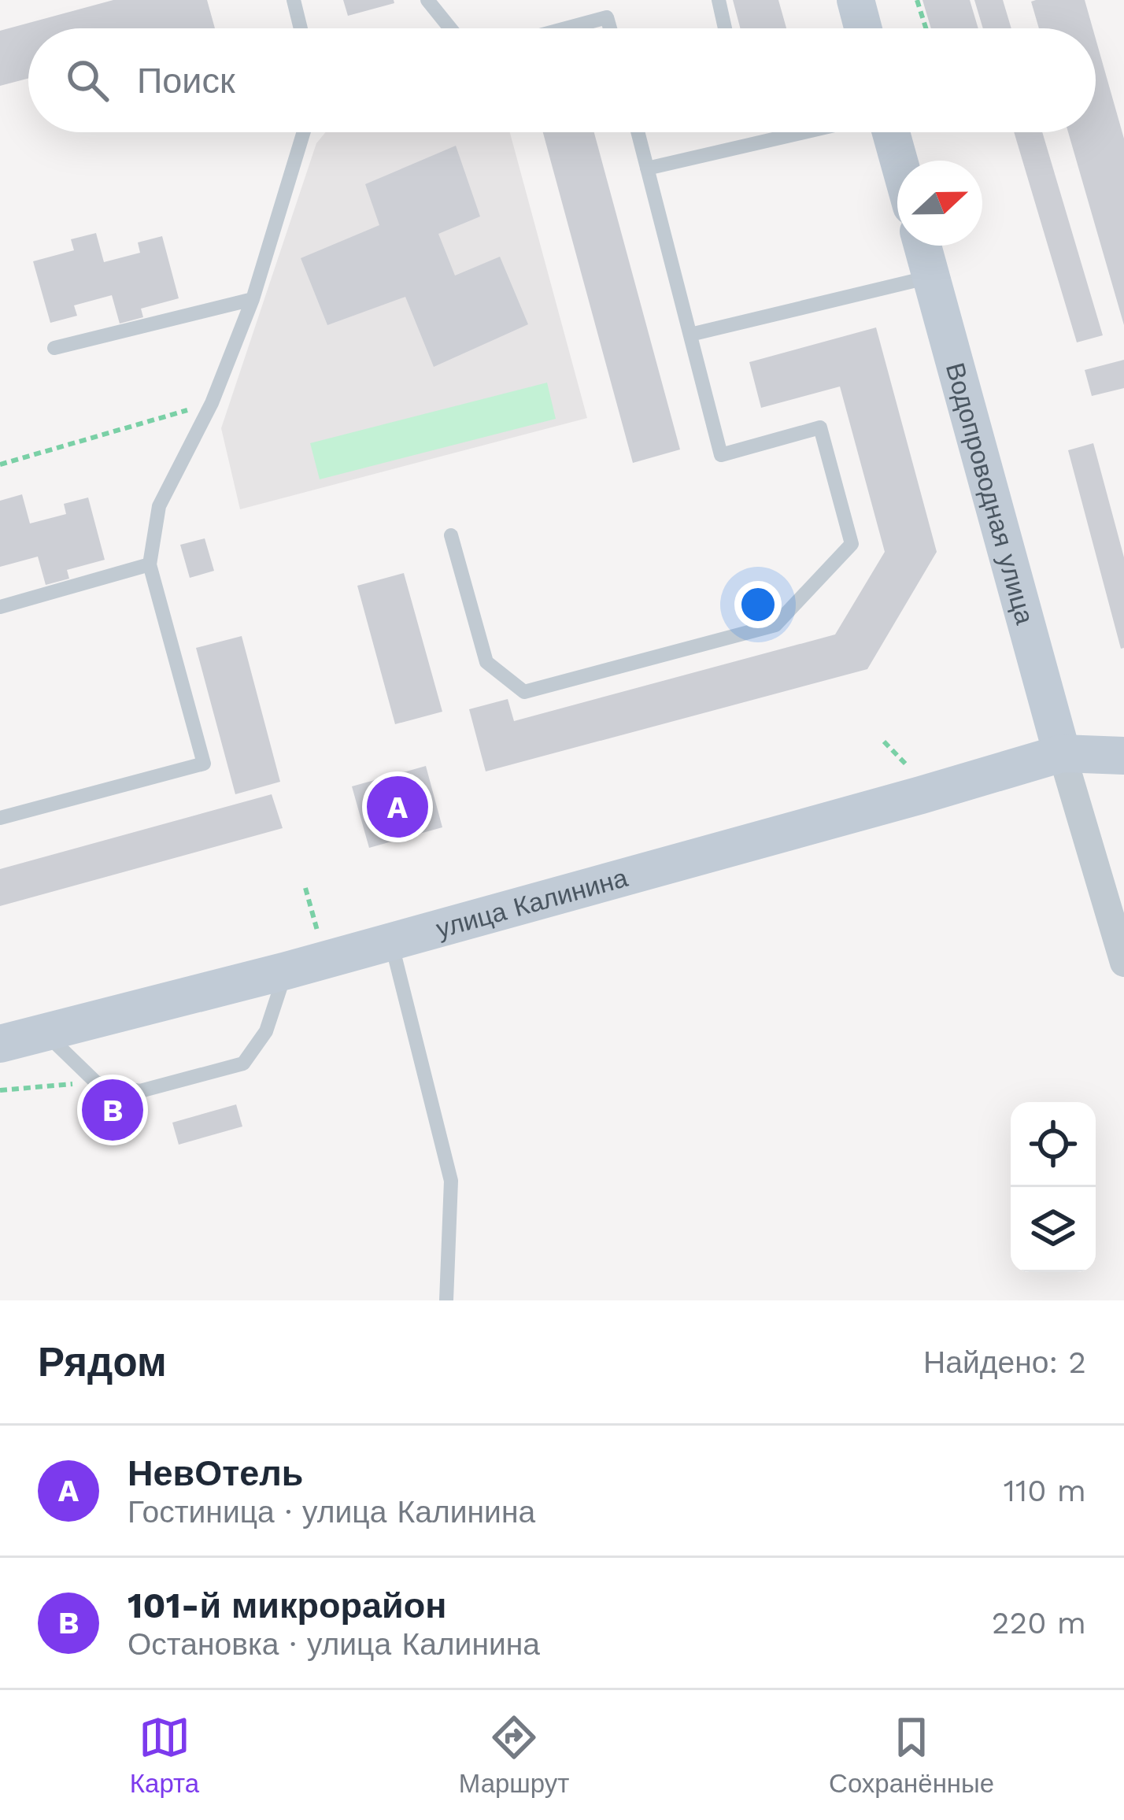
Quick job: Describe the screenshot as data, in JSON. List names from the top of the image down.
{
  "streets": {
    "main road": ["Водопроводная улица", "улица Калинина"]
  },
  "crossings": [
    ["Водопроводная улица", "улица Калинина"]
  ],
  "north": "right",
  "page": {
    "search": "Поиск",
    "pins": ["A", "B"],
    "heading": ["Рядом", "Найдено: 2"],
    "list": [
      {
        "mark": "A",
        "name": "НевОтель",
        "note": "Гостиница · улица Калинина",
        "value": "110 m"
      },
      {
        "mark": "B",
        "name": "101-й микрорайон",
        "note": "Остановка · улица Калинина",
        "value": "220 m"
      }
    ],
    "nav": ["Карта", "Маршрут", "Сохранённые"]
  }
}
